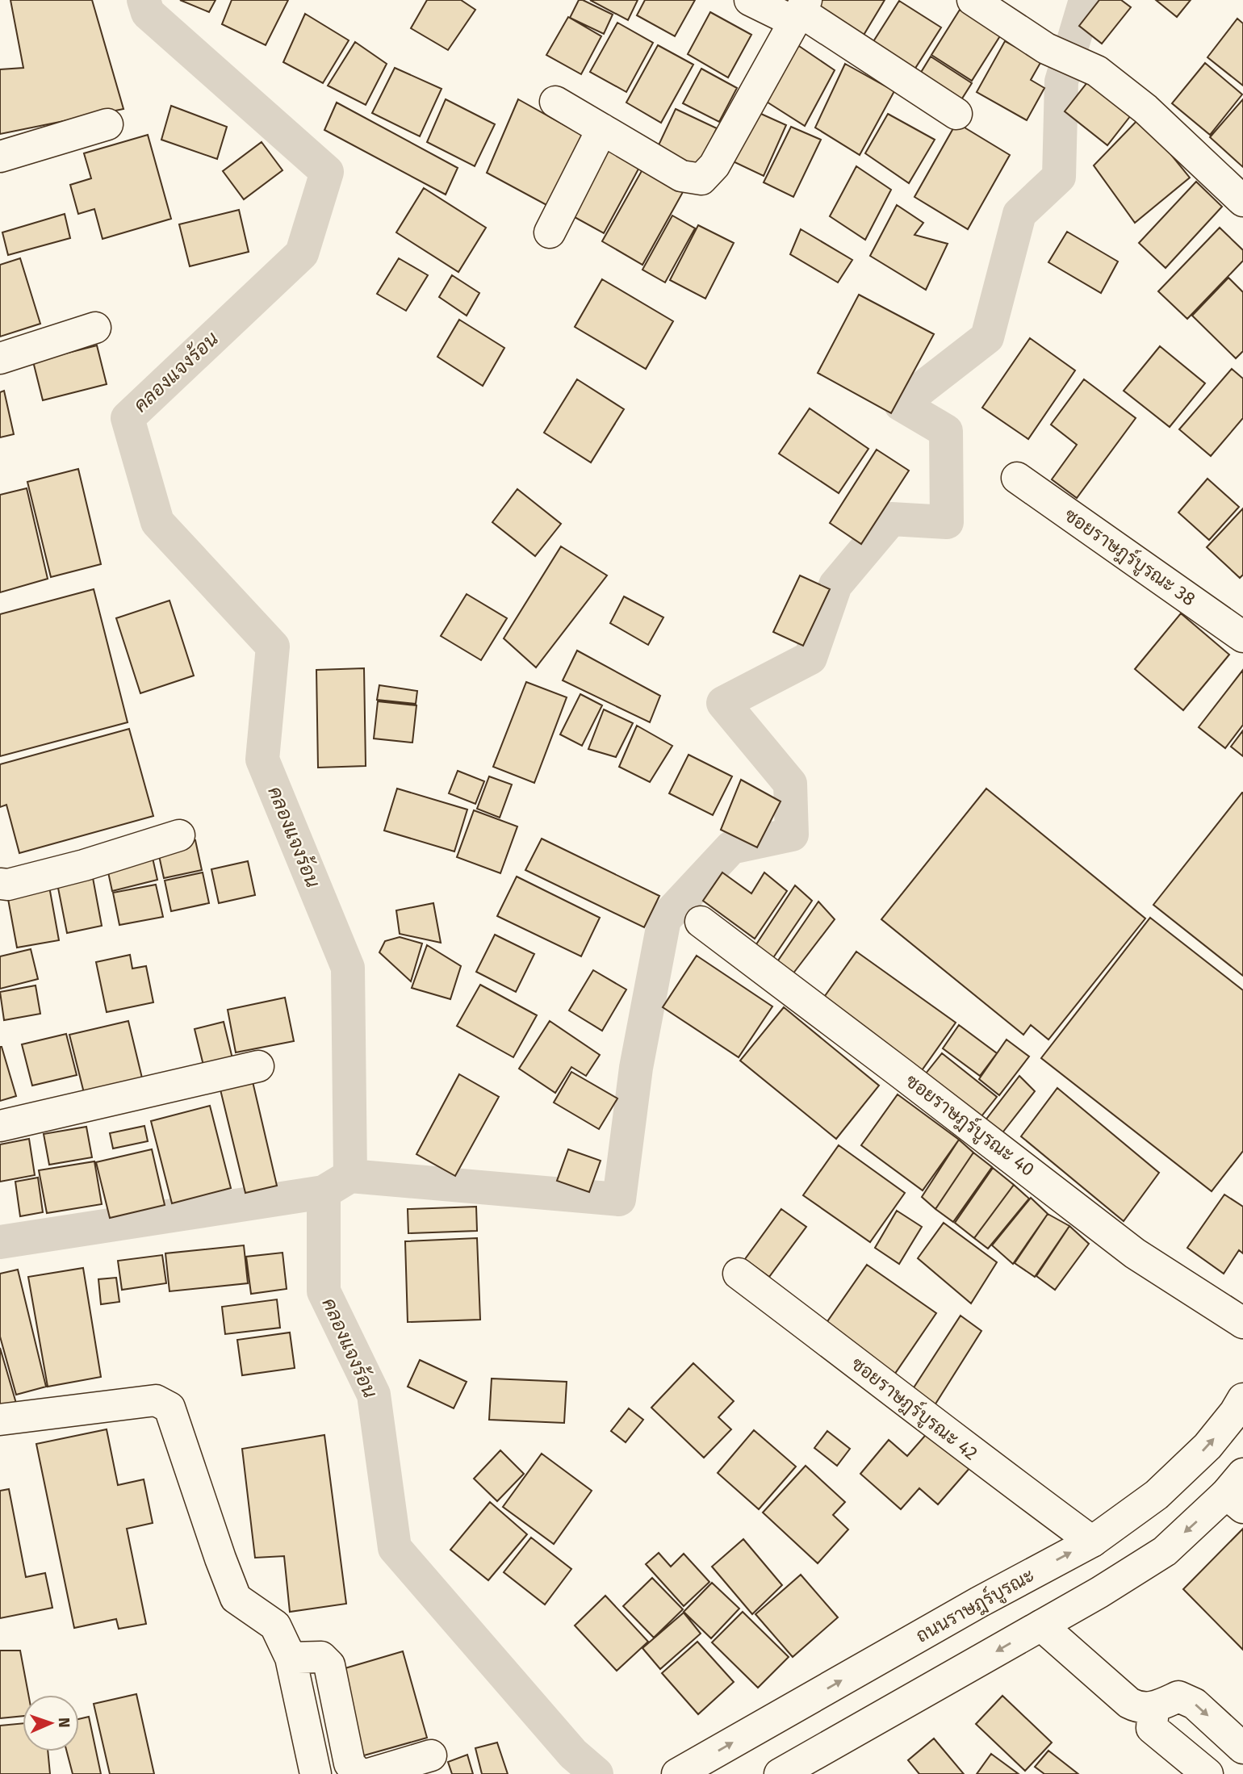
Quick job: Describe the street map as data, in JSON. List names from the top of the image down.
{
  "streets": {
    "street": [
      "ซอยราษฎร์บูรณะ 38",
      "ซอยราษฎร์บูรณะ 40",
      "ซอยราษฎร์บูรณะ 42",
      "ถนนราษฎร์บูรณะ"
    ]
  },
  "crossings": [
    ["ซอยราษฎร์บูรณะ 42", "ถนนราษฎร์บูรณะ"]
  ],
  "water": ["คลองแจงร้อน"],
  "north": "right"
}
